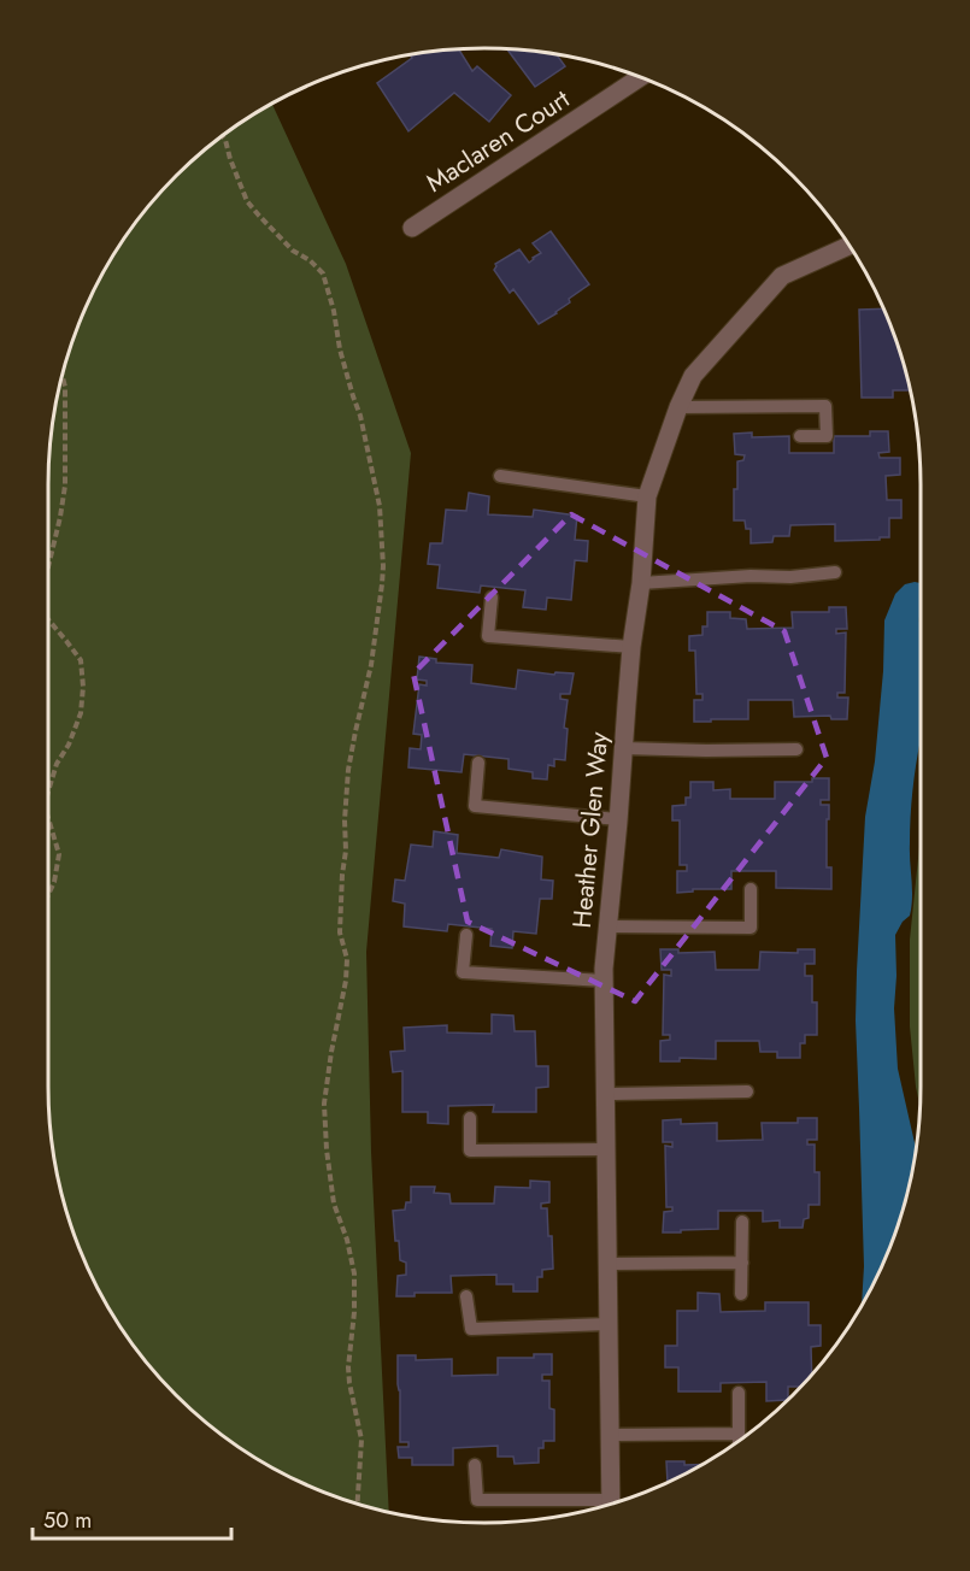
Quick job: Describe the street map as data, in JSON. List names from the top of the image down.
{
  "streets": {
    "street": ["Maclaren Court", "Heather Glen Way"]
  },
  "scale_bar": "50 m"
}
